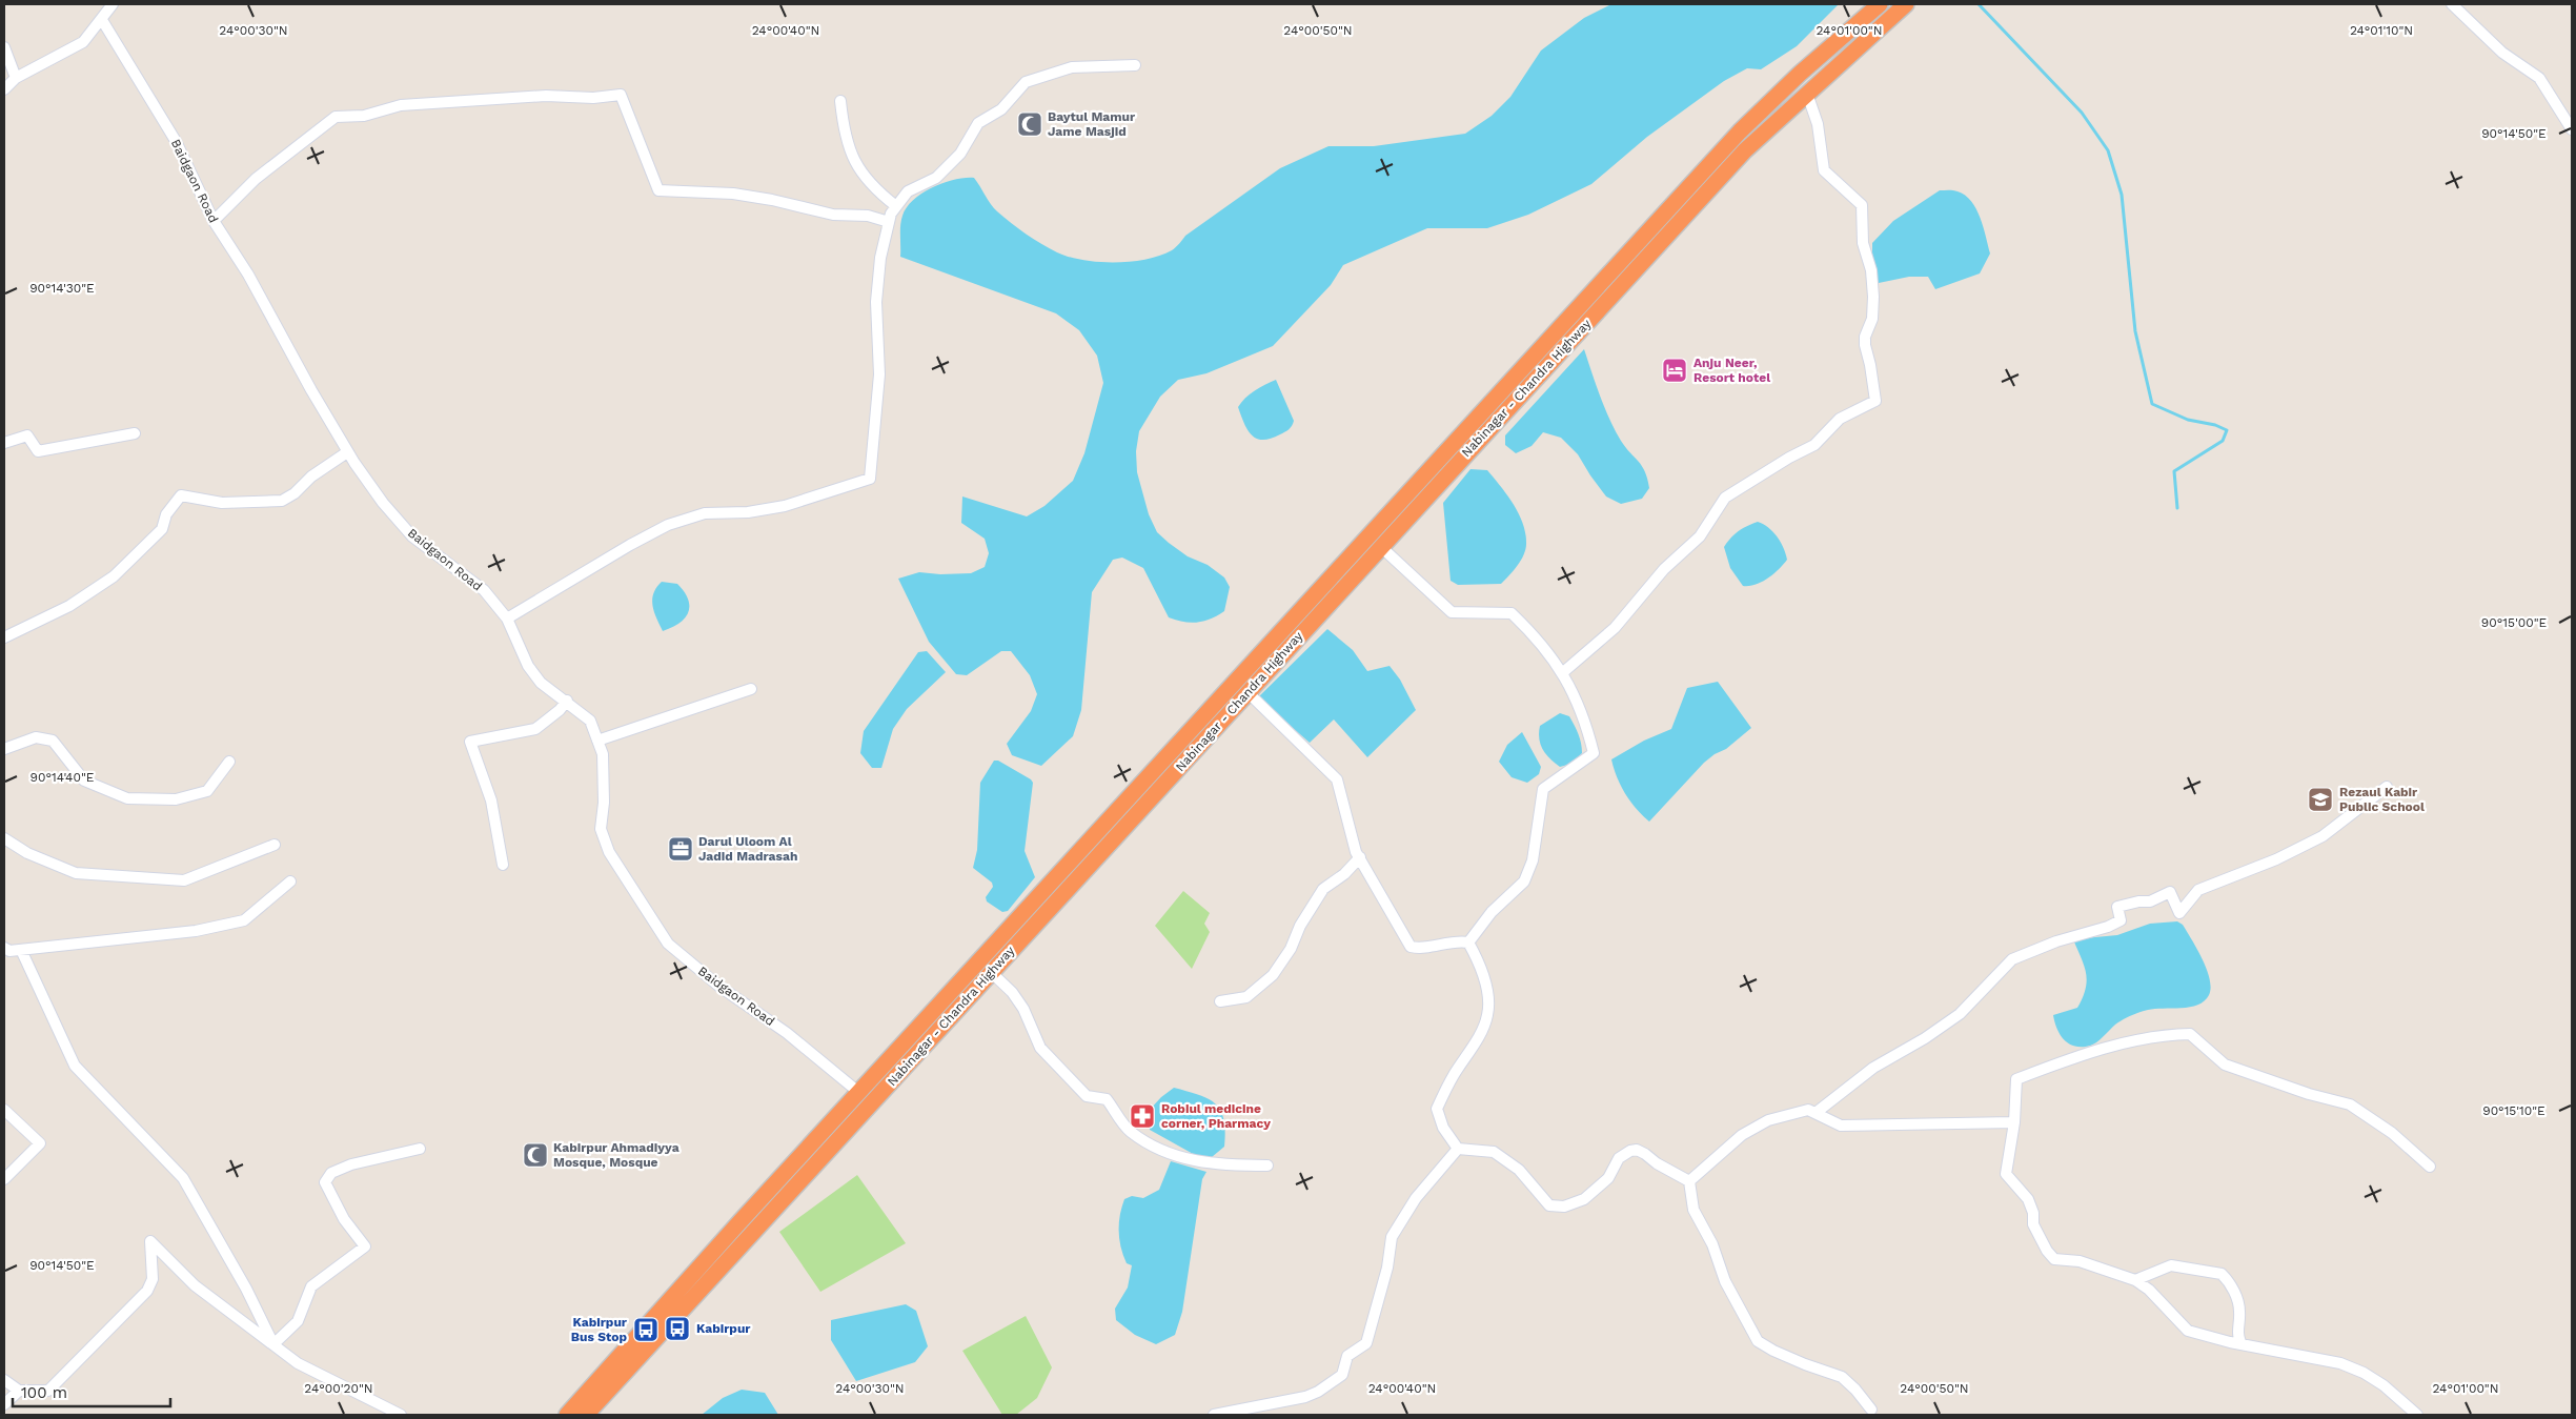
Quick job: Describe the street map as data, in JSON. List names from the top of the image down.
{
  "streets": {
    "highway": ["Nabinagar - Chandra Highway"],
    "street": ["Baidgaon Road"]
  },
  "crossings": [
    ["Baidgaon Road", "Nabinagar - Chandra Highway"]
  ],
  "places": {
    "mosque": ["Baytul Mamur Jame Masjid", "Kabirpur Ahmadiyya Mosque, Mosque"],
    "hotel": ["Anju Neer, Resort hotel"],
    "school or university": ["Rezaul Kabir Public School"],
    "office": ["Darul Uloom Al Jadid Madrasah"],
    "pharmacy": ["Robiul medicine corner, Pharmacy"],
    "bus stop": ["Kabirpur", "Kabirpur Bus Stop"]
  },
  "scale_bar": "100 m",
  "coordinates": [
    "24°00'30\"N",
    "24°00'40\"N",
    "24°01'00\"N",
    "24°01'10\"N",
    "24°00'50\"N",
    "90°14'50\"E",
    "90°14'30\"E",
    "90°15'00\"E",
    "90°14'40\"E",
    "90°15'10\"E",
    "24°00'20\"N"
  ]
}
